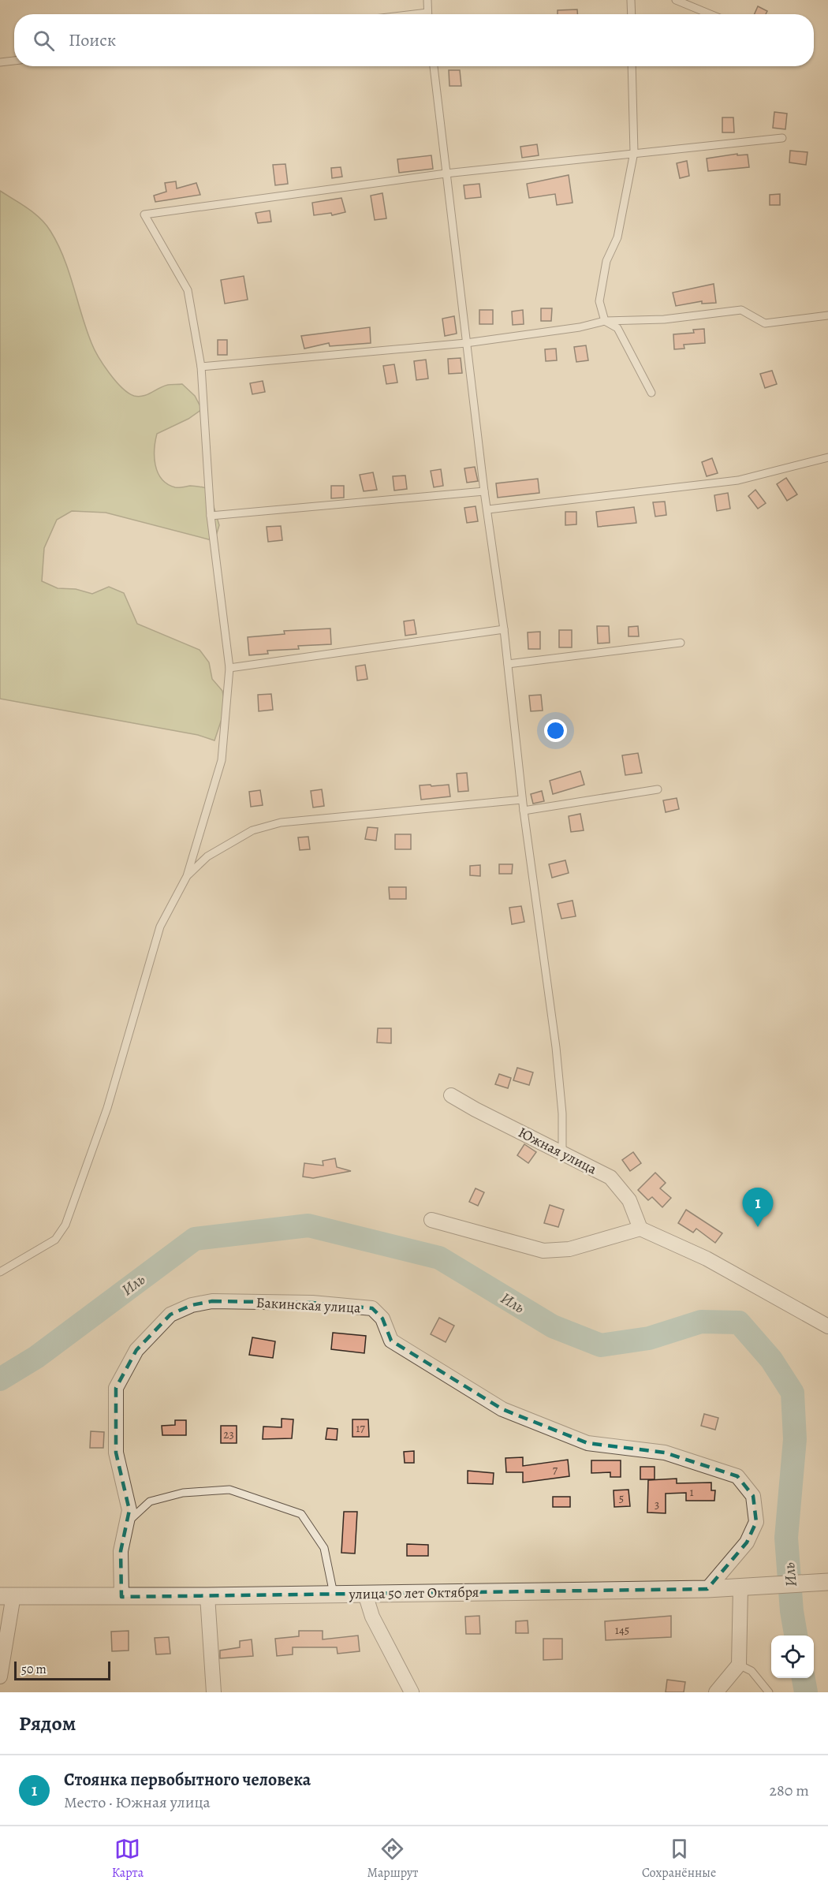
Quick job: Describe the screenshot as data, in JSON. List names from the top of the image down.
{
  "streets": {
    "street": ["Южная улица", "Бакинская улица", "улица 50 лет Октября"]
  },
  "crossings": [
    ["Бакинская улица", "улица 50 лет Октября"]
  ],
  "water": ["Иль"],
  "house_numbers": [
    "17",
    "23",
    "7",
    "1",
    "5",
    "3",
    "145"
  ],
  "scale_bar": "50 m",
  "page": {
    "search": "Поиск",
    "pins": "1",
    "scale": "50 m",
    "heading": "Рядом",
    "list": [
      {
        "mark": "1",
        "name": "Стоянка первобытного человека",
        "note": "Место · Южная улица",
        "value": "280 m"
      }
    ],
    "nav": ["Карта", "Маршрут", "Сохранённые"]
  }
}
